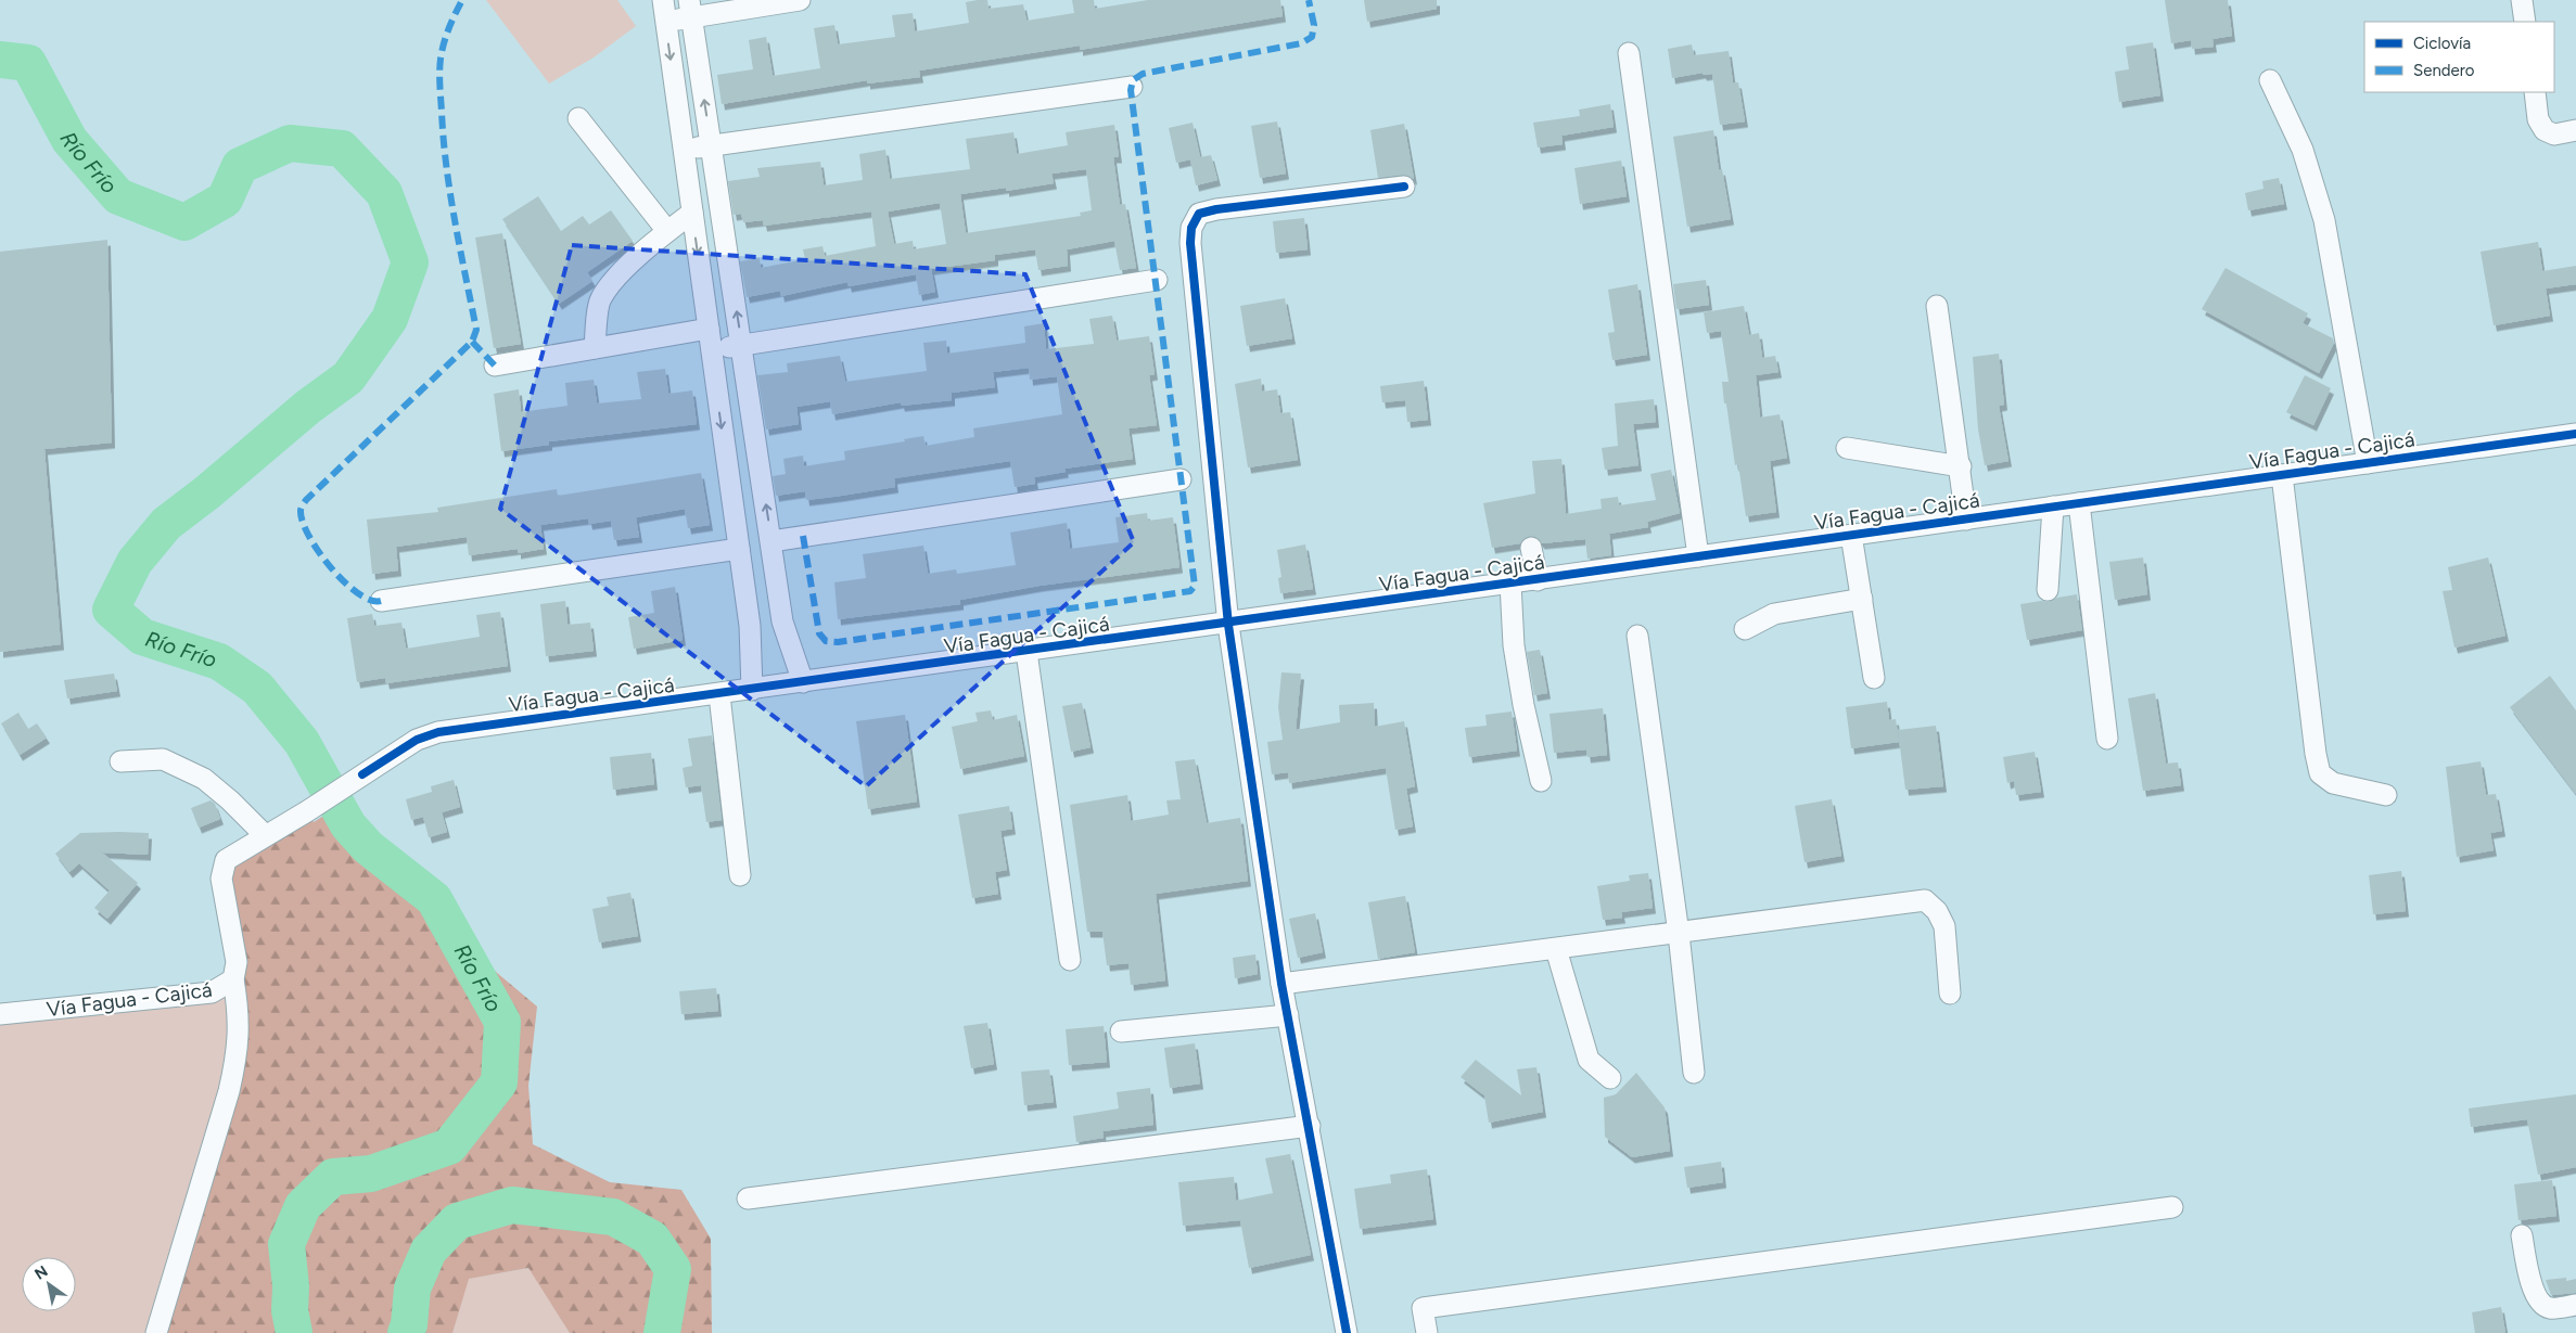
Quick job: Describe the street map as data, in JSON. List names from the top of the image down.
{
  "streets": {
    "street": ["Vía Fagua - Cajicá"]
  },
  "water": ["Río Frío"],
  "legend": ["Ciclovía", "Sendero"],
  "north": "top left"
}
